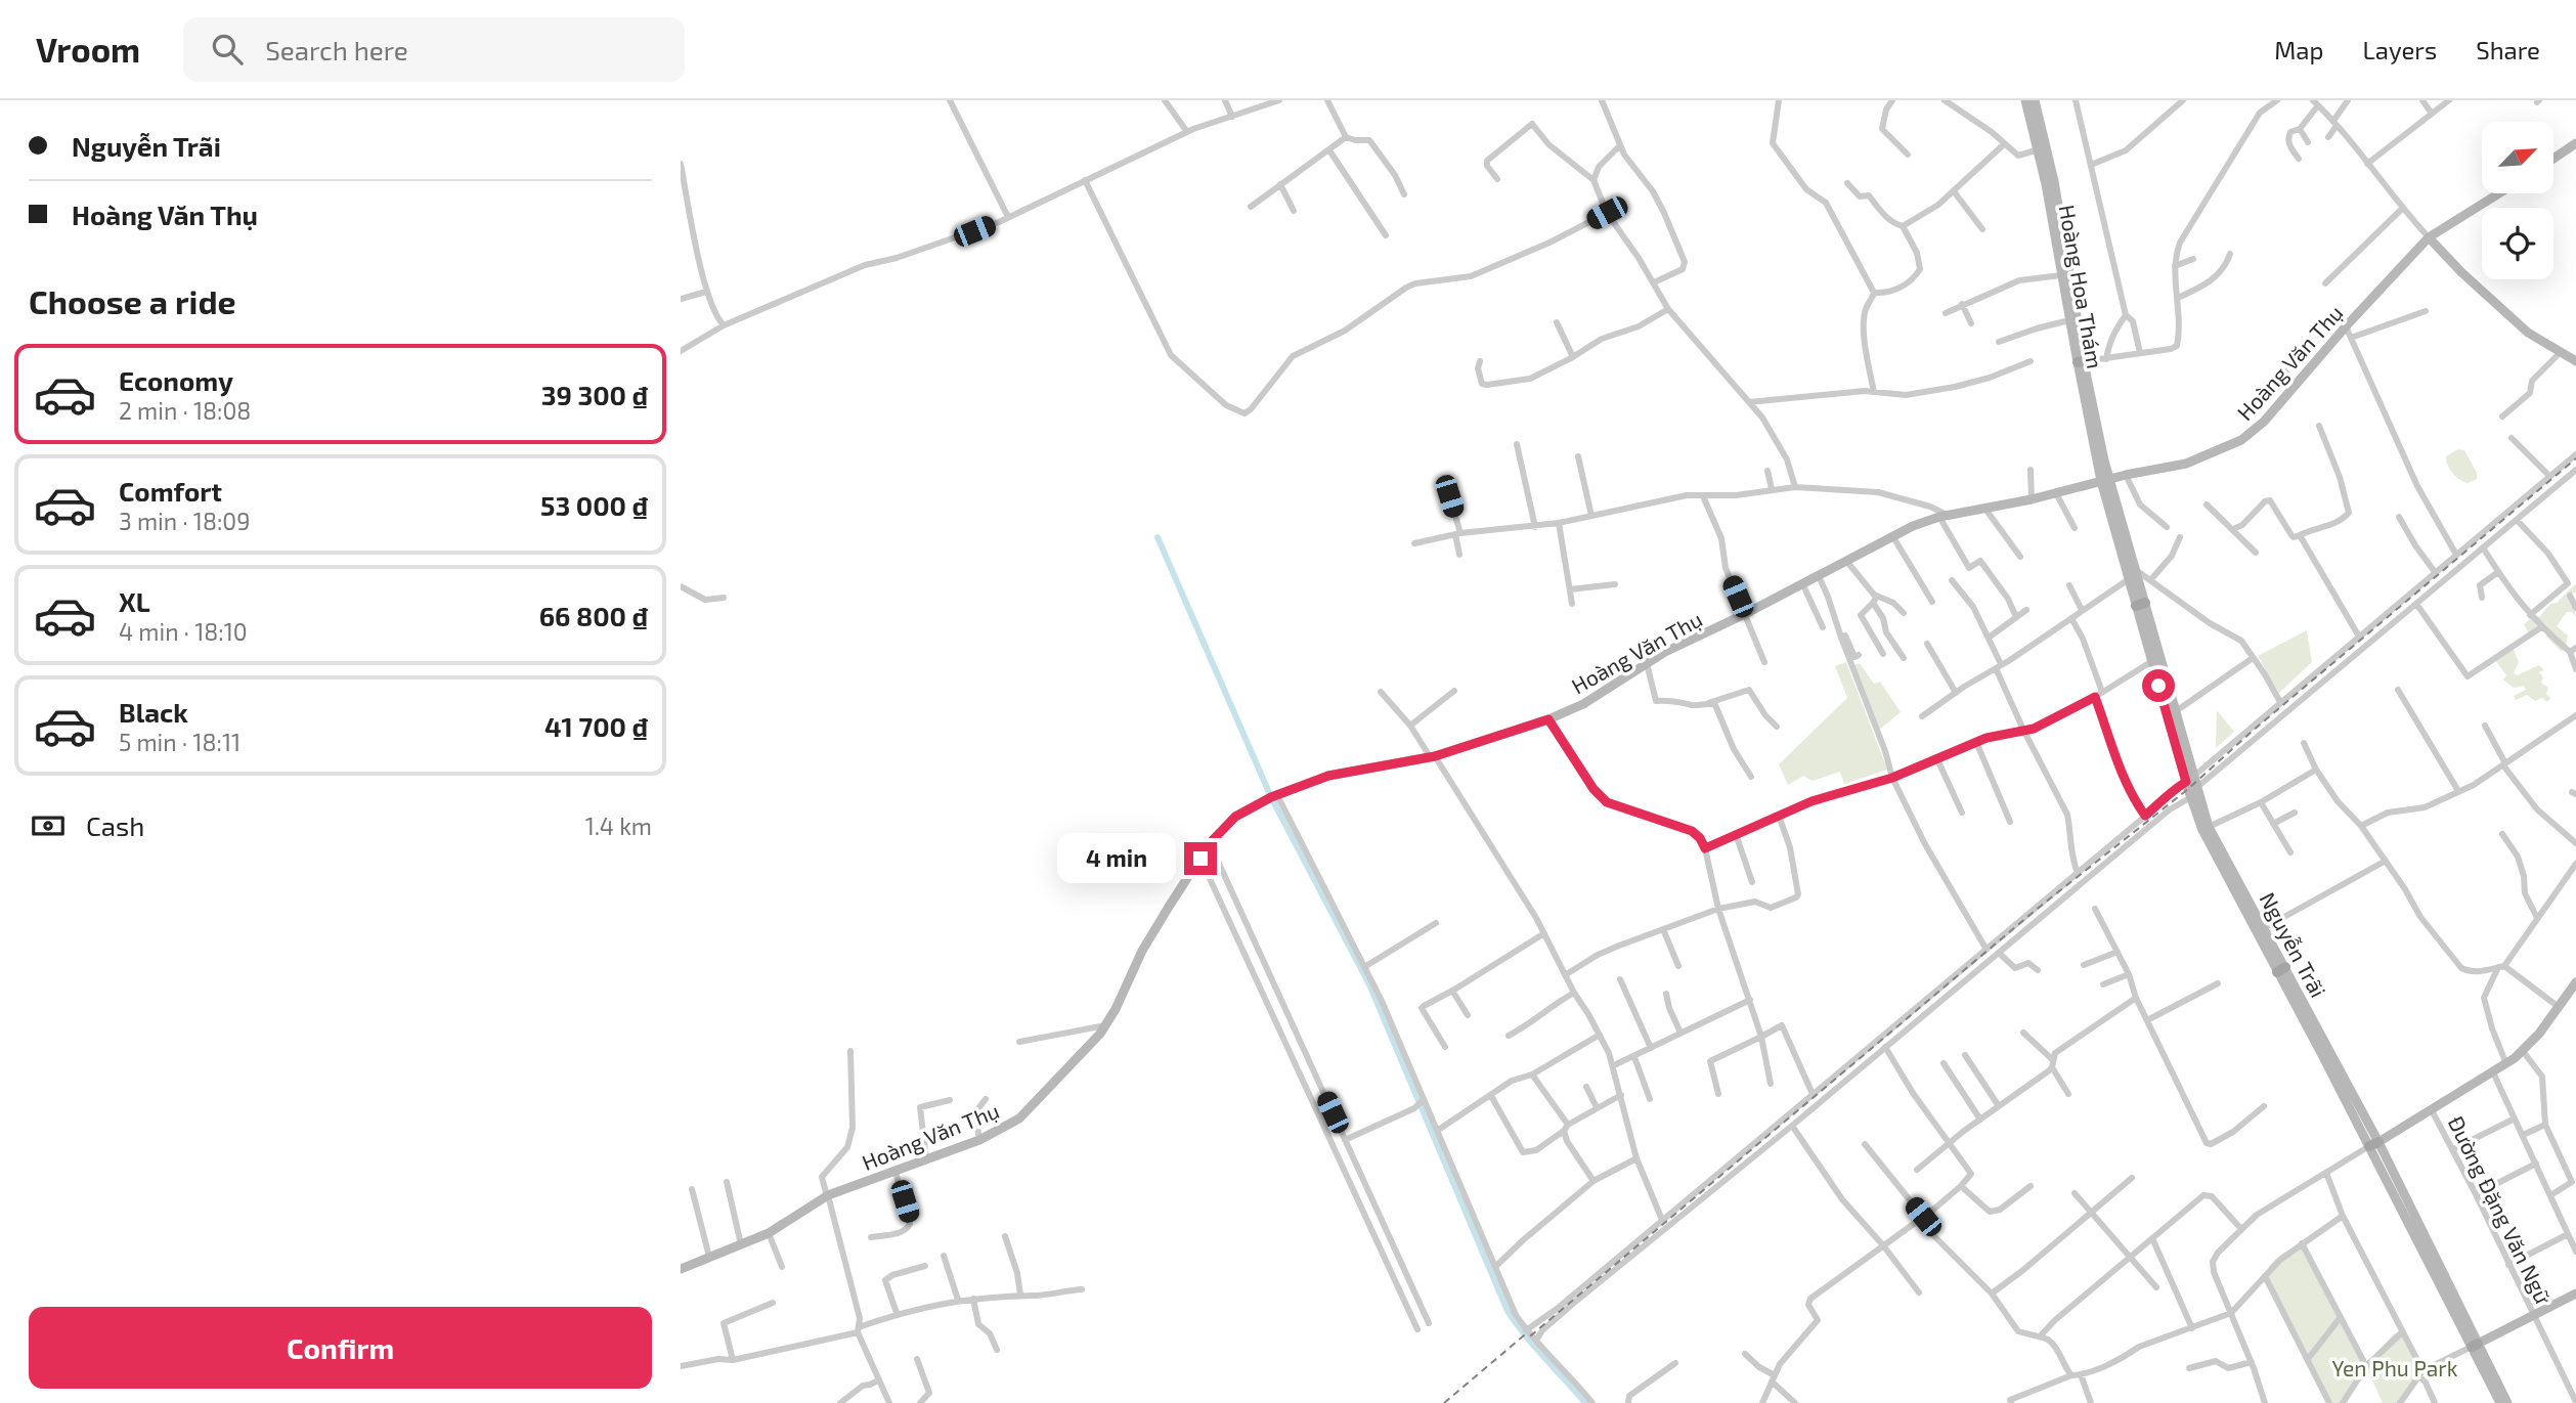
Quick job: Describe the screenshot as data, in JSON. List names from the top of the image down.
{
  "streets": {
    "main road": ["Hoàng Hoa Thám", "Hoàng Văn Thụ", "Nguyễn Trãi"],
    "street": ["Đường Đặng Văn Ngữ"]
  },
  "crossings": [
    ["Hoàng Hoa Thám", "Hoàng Văn Thụ"],
    ["Hoàng Hoa Thám", "Nguyễn Trãi"],
    ["Hoàng Văn Thụ", "Nguyễn Trãi"]
  ],
  "parks": ["Yen Phu Park"],
  "north": "top right",
  "page": {
    "header": "Vroom",
    "search": "Search here",
    "nav": ["Map", "Layers", "Share"],
    "banner": ["Nguyễn Trãi", "Hoàng Văn Thụ"],
    "heading": "Choose a ride",
    "list": [
      {
        "name": "Economy",
        "note": "2 min · 18:08",
        "value": "39 300 ₫"
      },
      {
        "name": "Comfort",
        "note": "3 min · 18:09",
        "value": "53 000 ₫"
      },
      {
        "name": "XL",
        "note": "4 min · 18:10",
        "value": "66 800 ₫"
      },
      {
        "name": "Black",
        "note": "5 min · 18:11",
        "value": "41 700 ₫"
      }
    ],
    "pay": ["Cash", "1.4 km"],
    "bubble": "4 min",
    "buttons": "Confirm"
  }
}
